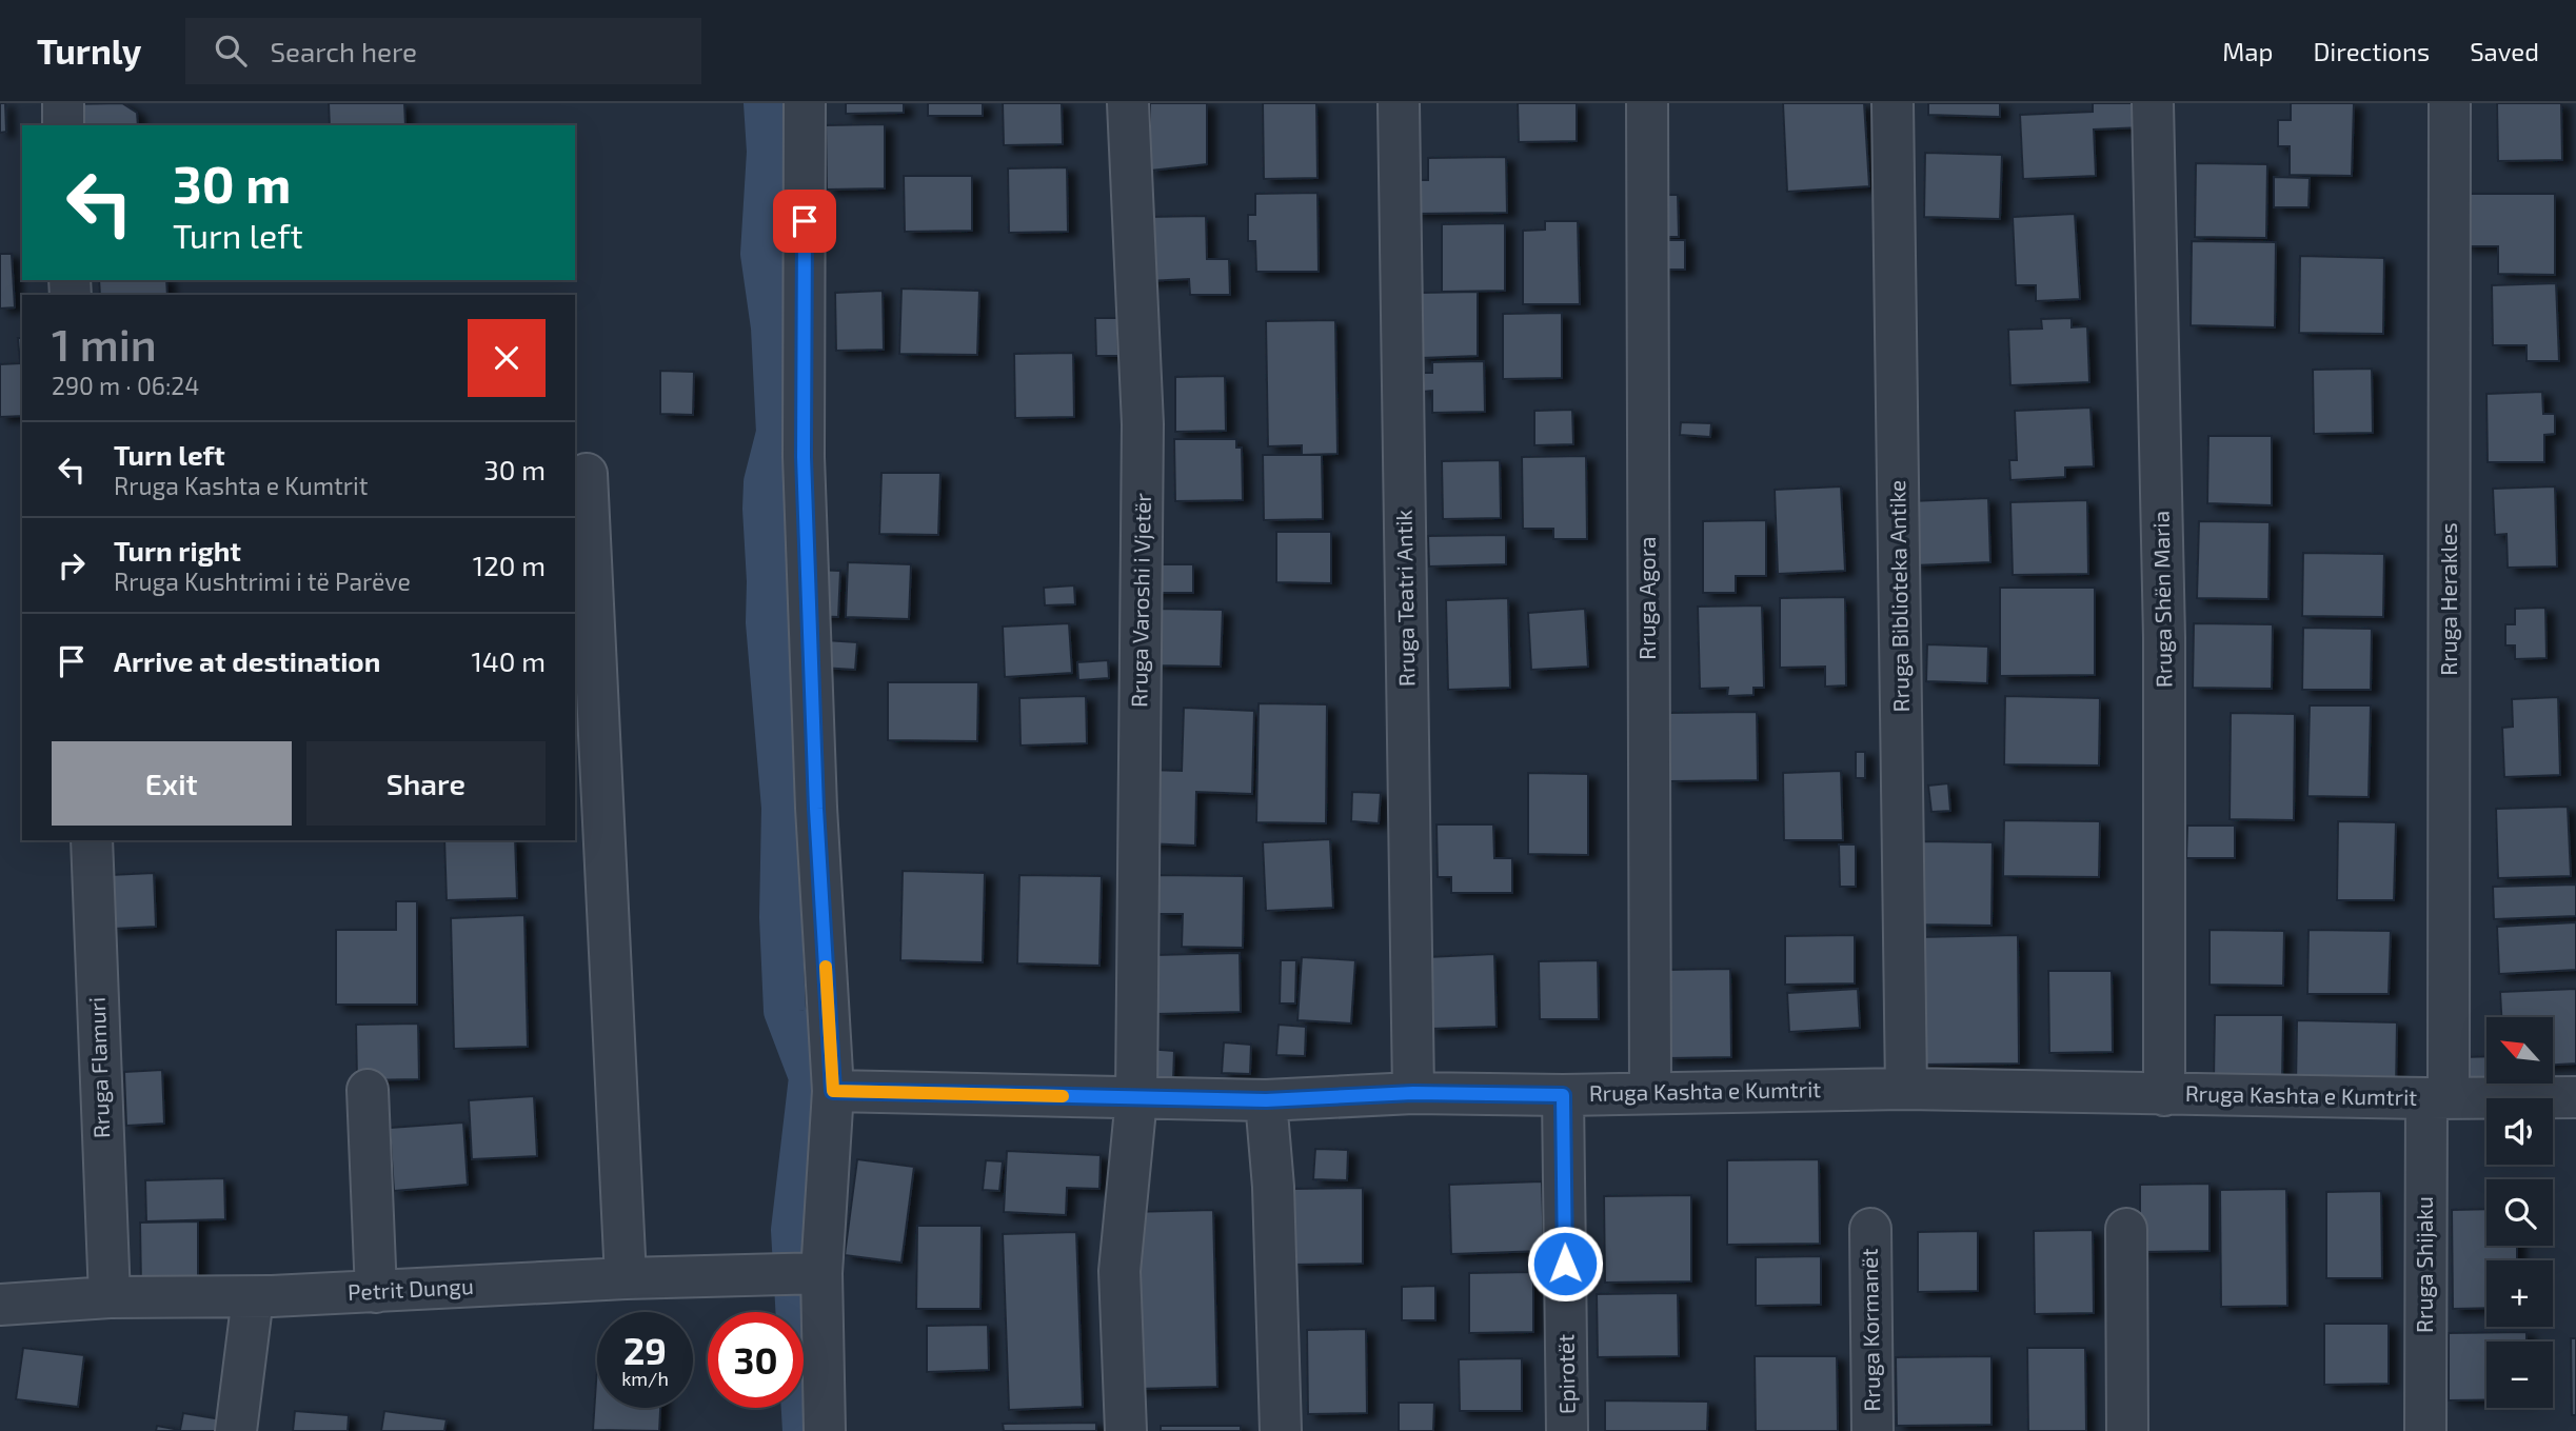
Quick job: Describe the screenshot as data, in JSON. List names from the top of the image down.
{
  "streets": {
    "street": [
      "Rruga Biblioteka Antike",
      "Rruga Teatri Antik",
      "Rruga Agora",
      "Rruga Shën Maria",
      "Rruga Herakles",
      "Rruga Varoshi i Vjetër",
      "Rruga Flamuri",
      "Rruga Kashta e Kumtrit",
      "Rruga Shijaku",
      "Petrit Dungu",
      "Rruga Kormanët",
      "Epirotët"
    ]
  },
  "crossings": [
    ["Rruga Biblioteka Antike", "Rruga Kashta e Kumtrit"],
    ["Rruga Teatri Antik", "Rruga Kashta e Kumtrit"],
    ["Rruga Agora", "Rruga Kashta e Kumtrit"],
    ["Rruga Shën Maria", "Rruga Kashta e Kumtrit"],
    ["Rruga Herakles", "Rruga Kashta e Kumtrit"],
    ["Rruga Herakles", "Rruga Shijaku"],
    ["Rruga Varoshi i Vjetër", "Rruga Kashta e Kumtrit"],
    ["Rruga Flamuri", "Petrit Dungu"],
    ["Rruga Kashta e Kumtrit", "Rruga Shijaku"],
    ["Rruga Kashta e Kumtrit", "Epirotët"]
  ],
  "north": "top left",
  "page": {
    "header": "Turnly",
    "search": "Search here",
    "nav": ["Map", "Directions", "Saved"],
    "turn": ["30 m", "Turn left"],
    "heading": ["1 min", "290 m · 06:24"],
    "list": [
      {
        "name": "Turn left",
        "note": "Rruga Kashta e Kumtrit",
        "value": "30 m"
      },
      {
        "name": "Turn right",
        "note": "Rruga Kushtrimi i të Parëve",
        "value": "120 m"
      },
      {
        "name": "Arrive at destination",
        "value": "140 m"
      }
    ],
    "buttons": ["Exit", "Share"],
    "map_buttons": ["+", "−"],
    "speed": "29 km/h",
    "limit": "30"
  }
}
